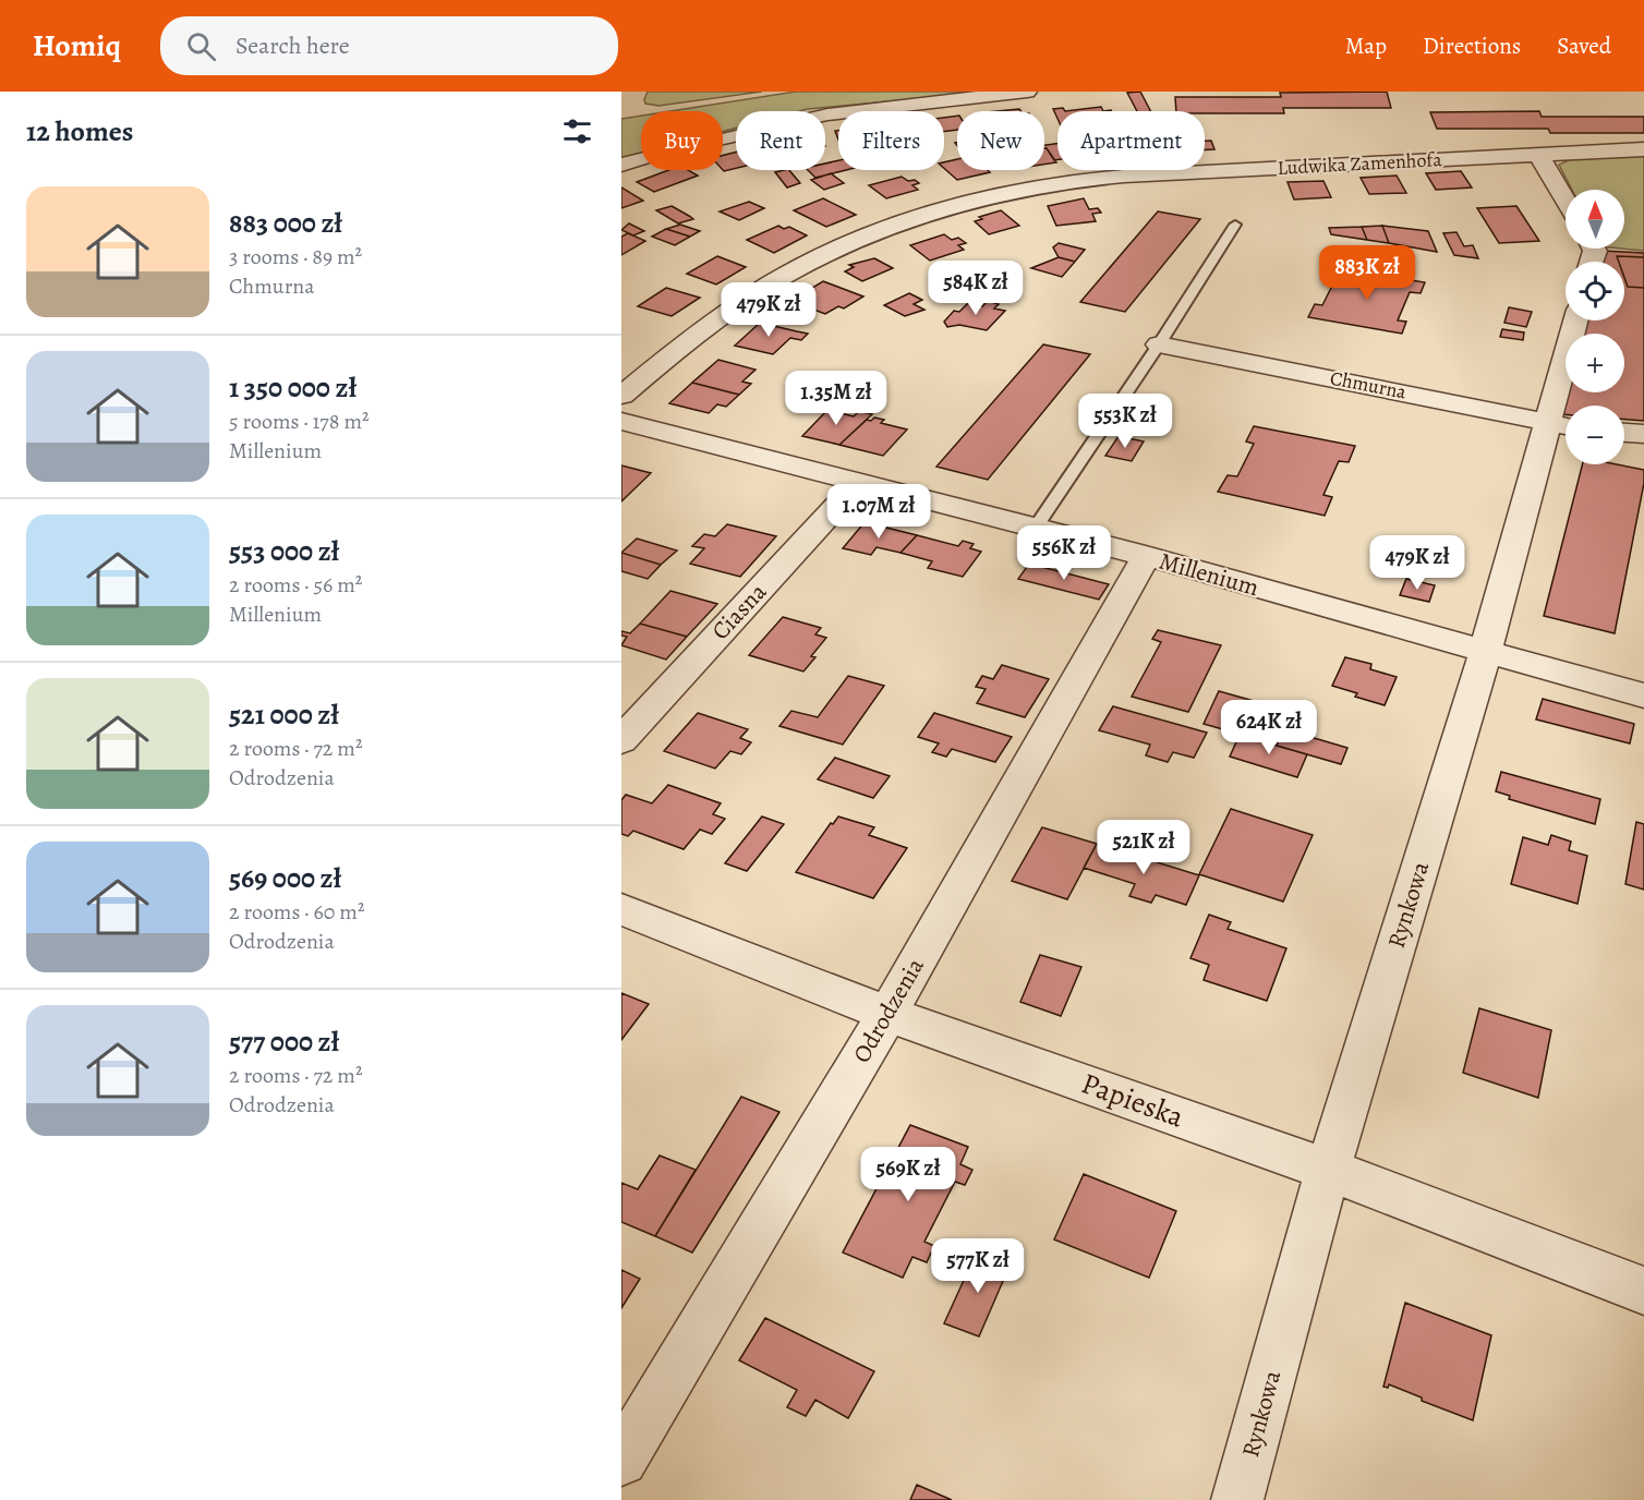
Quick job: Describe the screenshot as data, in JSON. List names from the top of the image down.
{
  "streets": {
    "street": [
      "Ludwika Zamenhofa",
      "Chmurna",
      "Millenium",
      "Ciasna",
      "Rynkowa",
      "Odrodzenia",
      "Papieska"
    ]
  },
  "crossings": [
    ["Chmurna", "Rynkowa"],
    ["Millenium", "Ciasna"],
    ["Millenium", "Rynkowa"],
    ["Millenium", "Odrodzenia"],
    ["Rynkowa", "Papieska"],
    ["Odrodzenia", "Papieska"]
  ],
  "north": "top",
  "page": {
    "header": "Homiq",
    "search": "Search here",
    "nav": ["Map", "Directions", "Saved"],
    "heading": "12 homes",
    "chip": [
      "Buy",
      "Rent",
      "Filters",
      "New",
      "Apartment"
    ],
    "list": [
      {
        "name": "883 000 zł",
        "note": "3 rooms · 89 m² · Chmurna"
      },
      {
        "name": "1 350 000 zł",
        "note": "5 rooms · 178 m² · Millenium"
      },
      {
        "name": "553 000 zł",
        "note": "2 rooms · 56 m² · Millenium"
      },
      {
        "name": "521 000 zł",
        "note": "2 rooms · 72 m² · Odrodzenia"
      },
      {
        "name": "569 000 zł",
        "note": "2 rooms · 60 m² · Odrodzenia"
      },
      {
        "name": "577 000 zł",
        "note": "2 rooms · 72 m² · Odrodzenia"
      }
    ],
    "map_buttons": ["+", "−"],
    "price": [
      "883K zł",
      "584K zł",
      "479K zł",
      "1.35M zł",
      "553K zł",
      "1.07M zł",
      "556K zł",
      "479K zł",
      "624K zł",
      "521K zł",
      "569K zł",
      "577K zł"
    ]
  }
}
